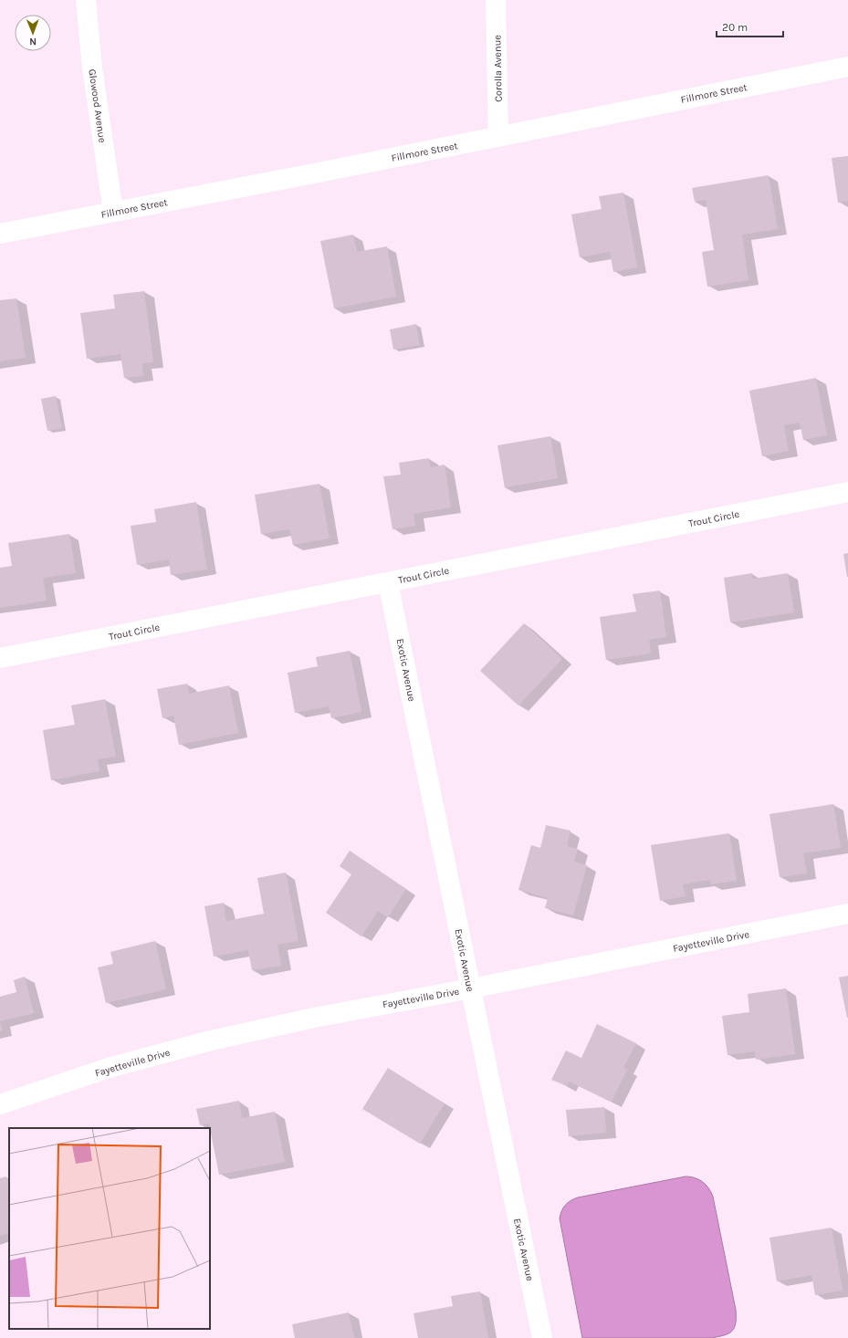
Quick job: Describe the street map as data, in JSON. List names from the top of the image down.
{
  "streets": {
    "street": [
      "Corolla Avenue",
      "Fillmore Street",
      "Glowood Avenue",
      "Trout Circle",
      "Exotic Avenue",
      "Fayetteville Drive"
    ]
  },
  "crossings": [
    ["Corolla Avenue", "Fillmore Street"],
    ["Fillmore Street", "Glowood Avenue"],
    ["Trout Circle", "Exotic Avenue"],
    ["Exotic Avenue", "Fayetteville Drive"]
  ],
  "scale_bar": "20 m",
  "north": "bottom"
}
